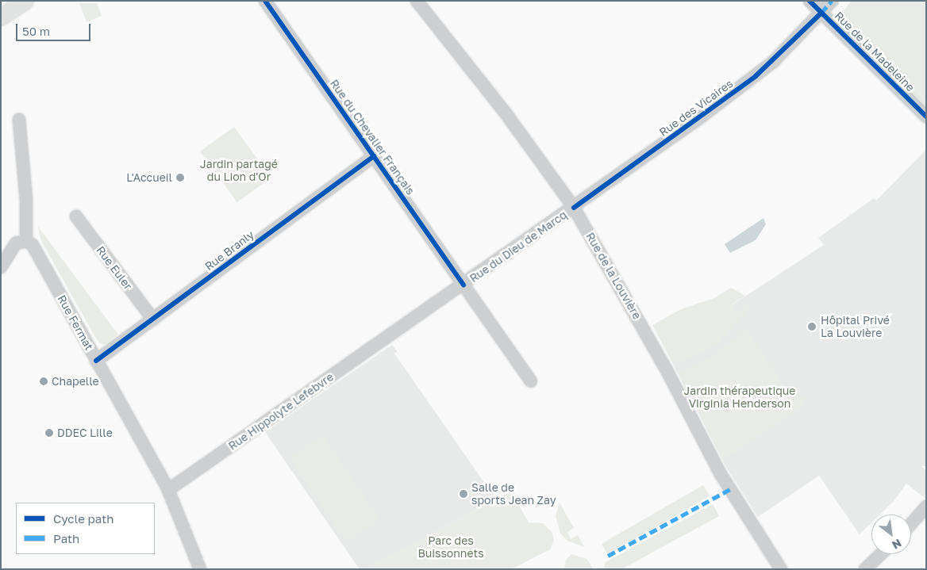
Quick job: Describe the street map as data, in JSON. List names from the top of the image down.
{
  "streets": {
    "street": [
      "Rue de la Madeleine",
      "Rue des Vicaires",
      "Rue du Chevalier Français",
      "Rue du Dieu de Marcq",
      "Rue Branly",
      "Rue Euler",
      "Rue de la Louvière",
      "Rue Fermat",
      "Rue Hippolyte Lefebvre"
    ]
  },
  "crossings": [
    ["Rue de la Madeleine", "Rue des Vicaires"],
    ["Rue des Vicaires", "Rue du Dieu de Marcq"],
    ["Rue des Vicaires", "Rue de la Louvière"],
    ["Rue du Chevalier Français", "Rue du Dieu de Marcq"],
    ["Rue du Chevalier Français", "Rue Branly"],
    ["Rue du Chevalier Français", "Rue Hippolyte Lefebvre"],
    ["Rue du Dieu de Marcq", "Rue de la Louvière"],
    ["Rue du Dieu de Marcq", "Rue Hippolyte Lefebvre"],
    ["Rue Branly", "Rue Euler"],
    ["Rue Branly", "Rue Fermat"],
    ["Rue Fermat", "Rue Hippolyte Lefebvre"]
  ],
  "parks": ["Jardin partagé du Lion d'Or", "Jardin thérapeutique Virginia Henderson", "Parc des Buissonnets"],
  "places": [
    "L'Accueil",
    "Hôpital Privé La Louvière",
    "Chapelle",
    "DDEC Lille",
    "Salle de sports Jean Zay"
  ],
  "legend": ["Cycle path", "Path"],
  "scale_bar": "50 m",
  "north": "bottom right"
}
